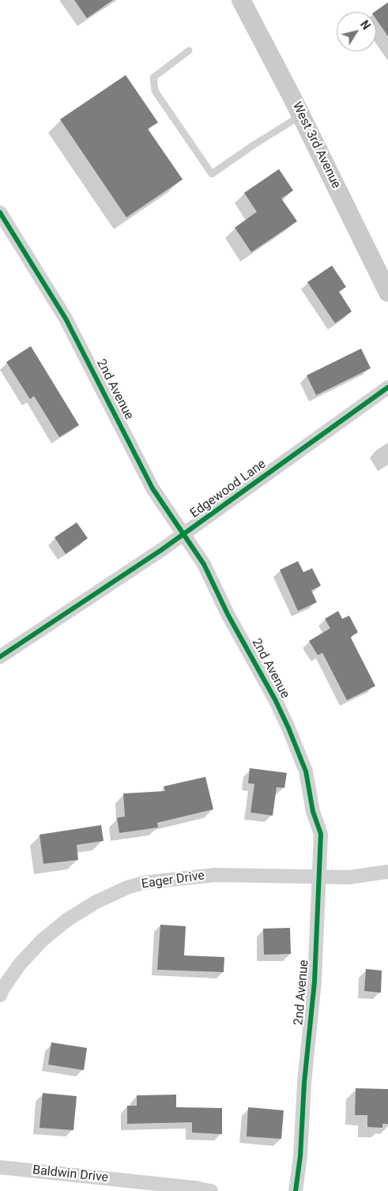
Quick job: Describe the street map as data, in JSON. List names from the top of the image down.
{
  "streets": {
    "street": [
      "West 3rd Avenue",
      "2nd Avenue",
      "Edgewood Lane",
      "Eager Drive",
      "Baldwin Drive"
    ]
  },
  "crossings": [
    ["2nd Avenue", "Edgewood Lane"],
    ["2nd Avenue", "Eager Drive"]
  ],
  "north": "top right"
}
